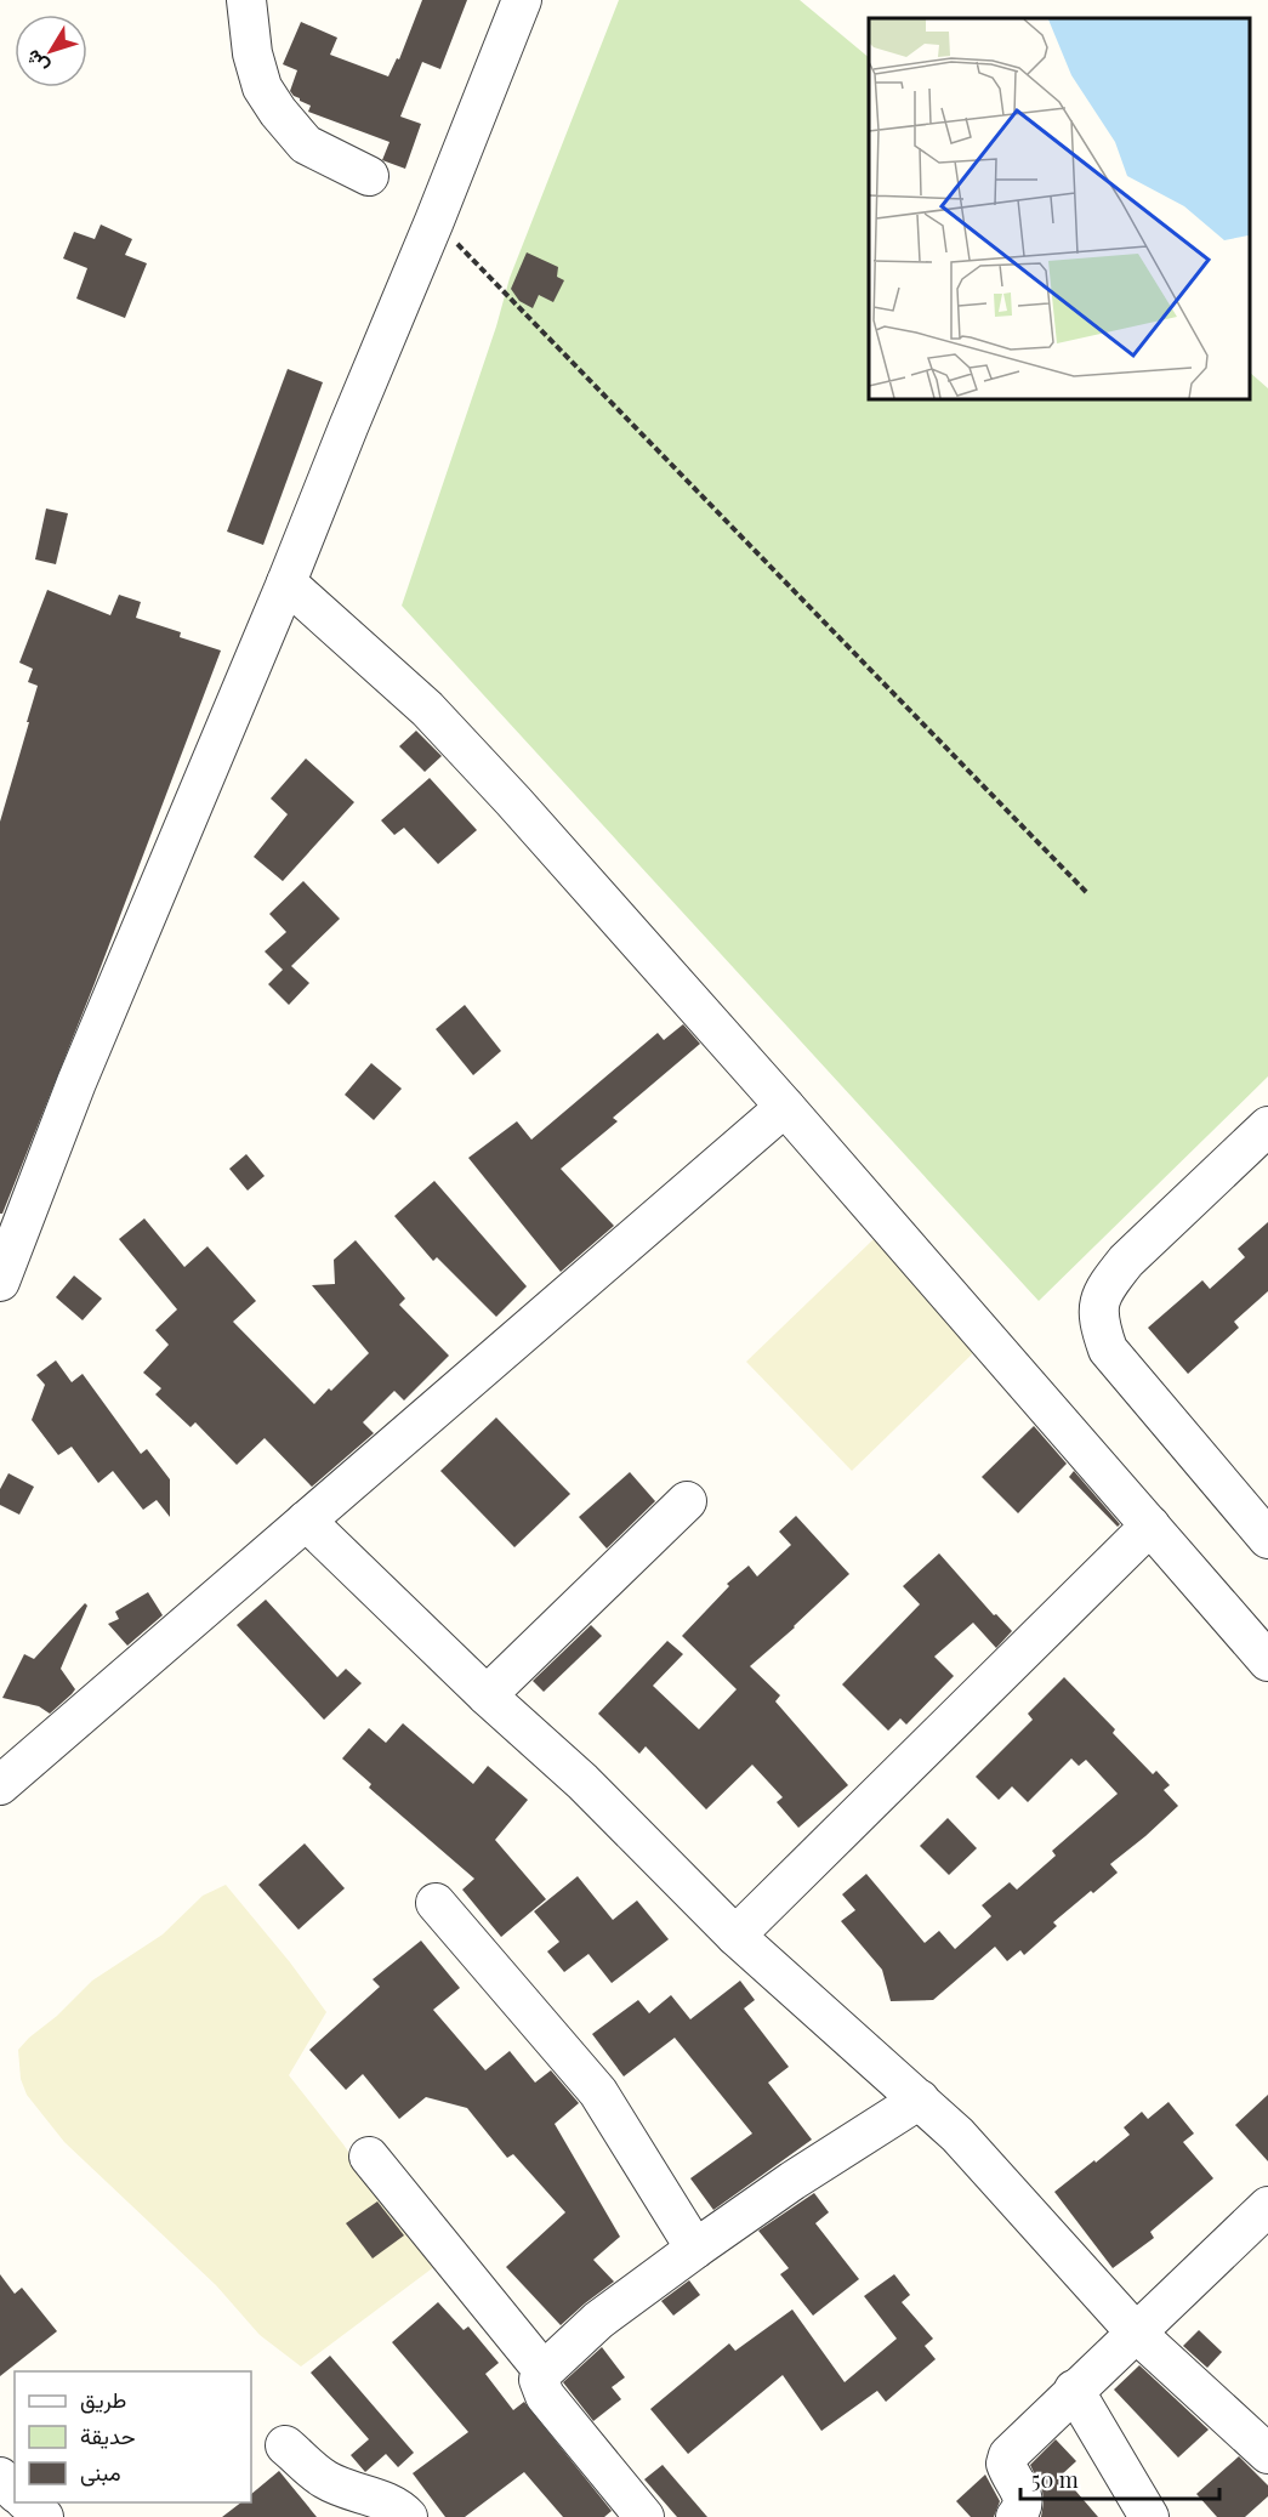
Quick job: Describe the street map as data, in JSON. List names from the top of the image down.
{
  "legend": ["طريق", "حديقة", "مبنى"],
  "scale_bar": "50 m",
  "north": "bottom left"
}
